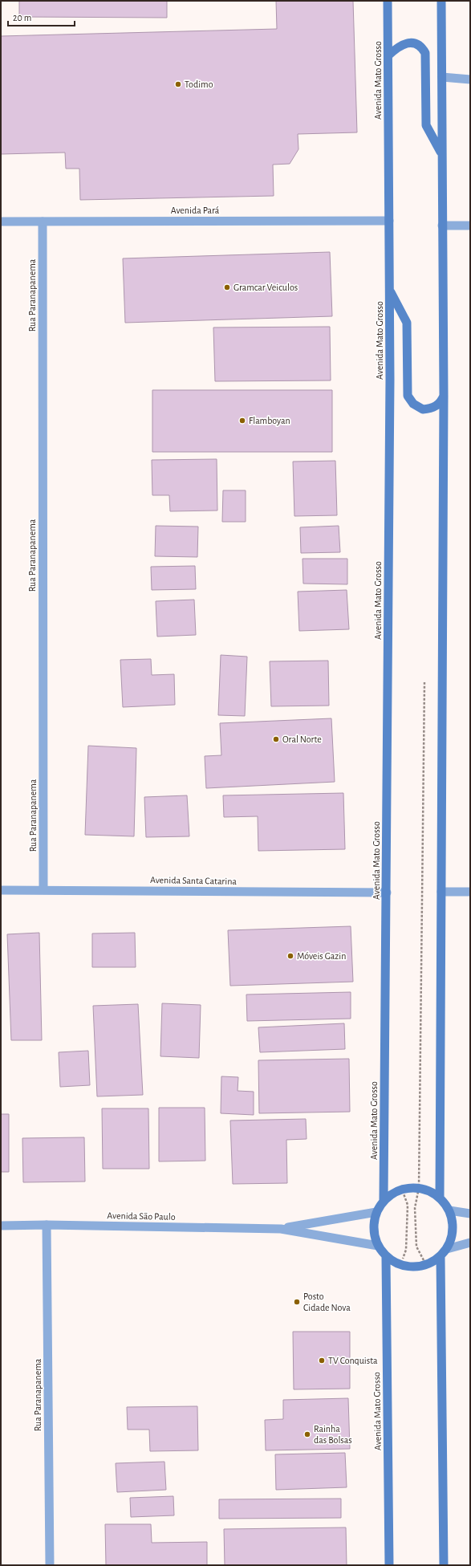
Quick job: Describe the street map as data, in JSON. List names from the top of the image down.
{
  "streets": {
    "main road": ["Avenida Mato Grosso"],
    "street": [
      "Avenida Pará",
      "Rua Paranapanema",
      "Avenida Santa Catarina",
      "Avenida São Paulo"
    ]
  },
  "crossings": [
    ["Avenida Mato Grosso", "Avenida Pará"],
    ["Avenida Mato Grosso", "Avenida Santa Catarina"],
    ["Avenida Mato Grosso", "Avenida São Paulo"],
    ["Avenida Pará", "Rua Paranapanema"],
    ["Rua Paranapanema", "Avenida Santa Catarina"],
    ["Rua Paranapanema", "Avenida São Paulo"]
  ],
  "places": [
    "Todimo",
    "Gramcar Veiculos",
    "Flamboyan",
    "Oral Norte",
    "Móveis Gazin",
    "Posto Cidade Nova",
    "TV Conquista",
    "Rainha das Bolsas"
  ],
  "scale_bar": "20 m"
}
